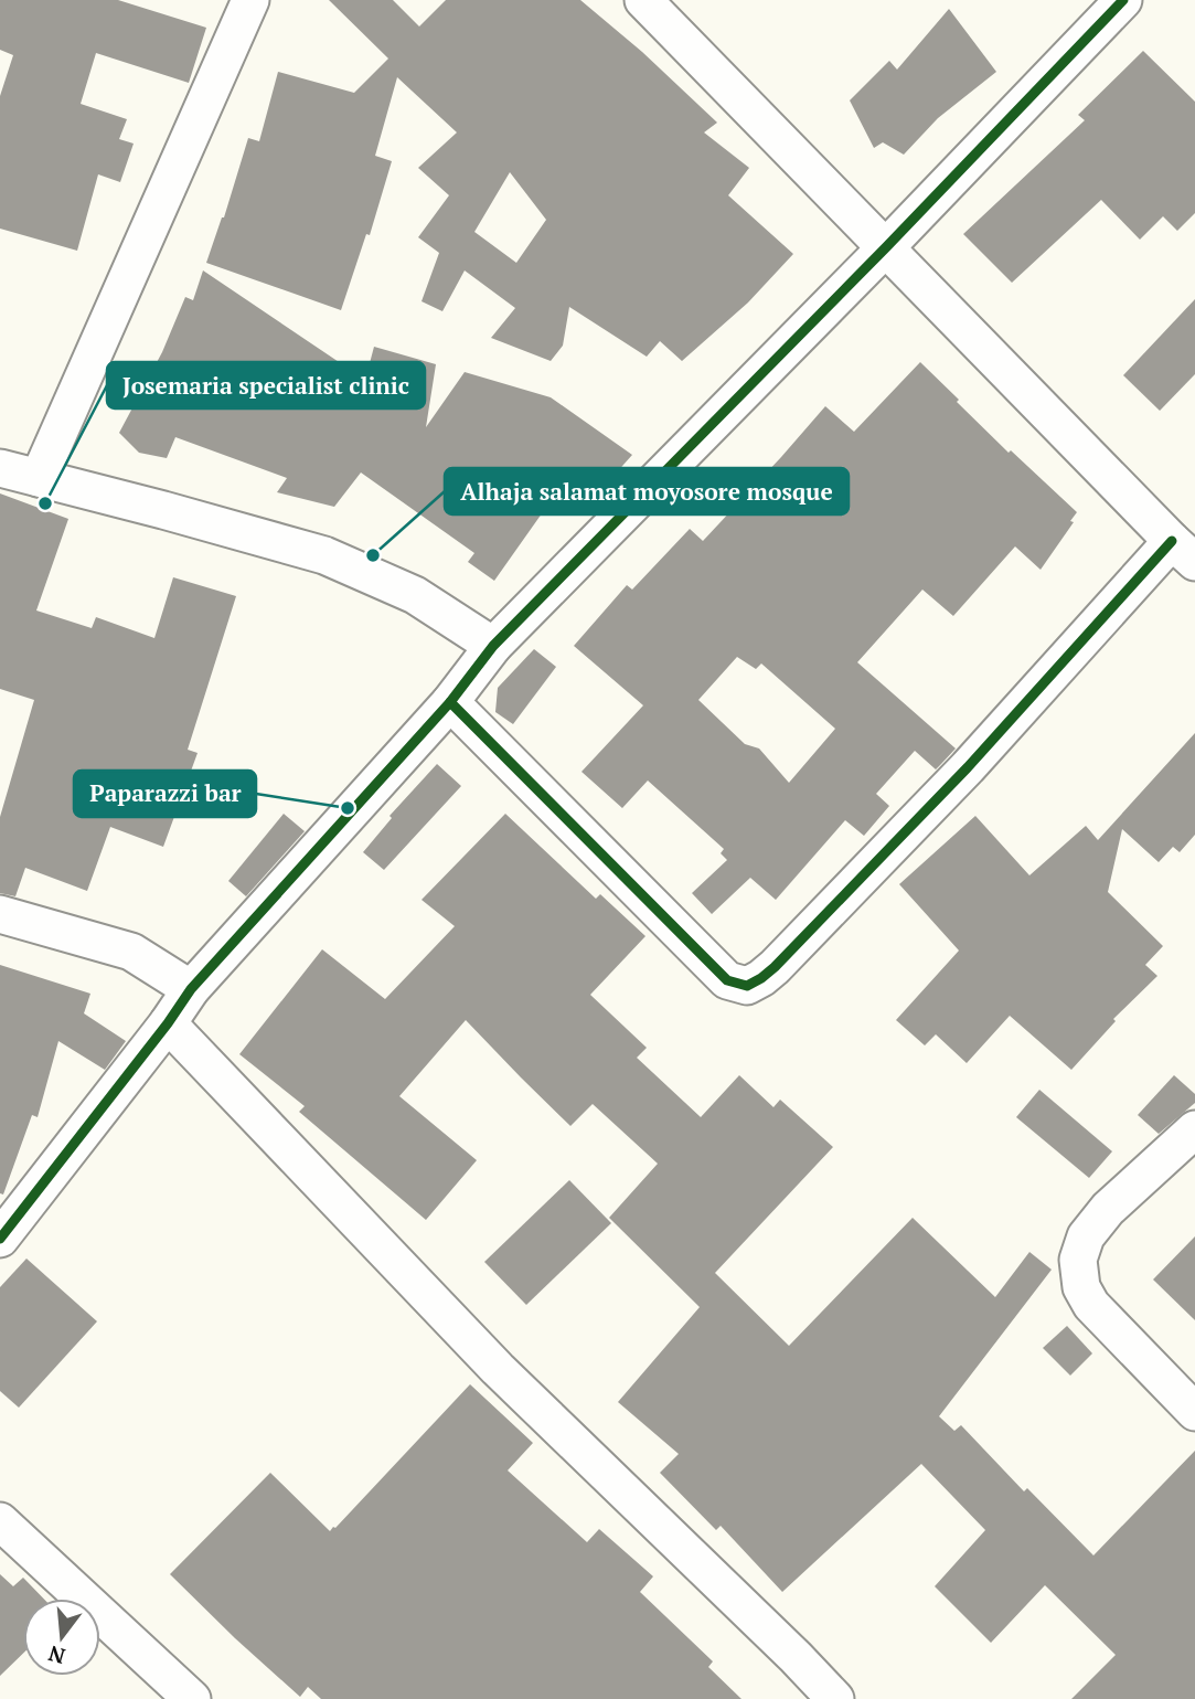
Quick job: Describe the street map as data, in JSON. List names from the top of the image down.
{
  "places": ["Josemaria specialist clinic", "Alhaja salamat moyosore mosque", "Paparazzi bar"],
  "north": "bottom"
}
